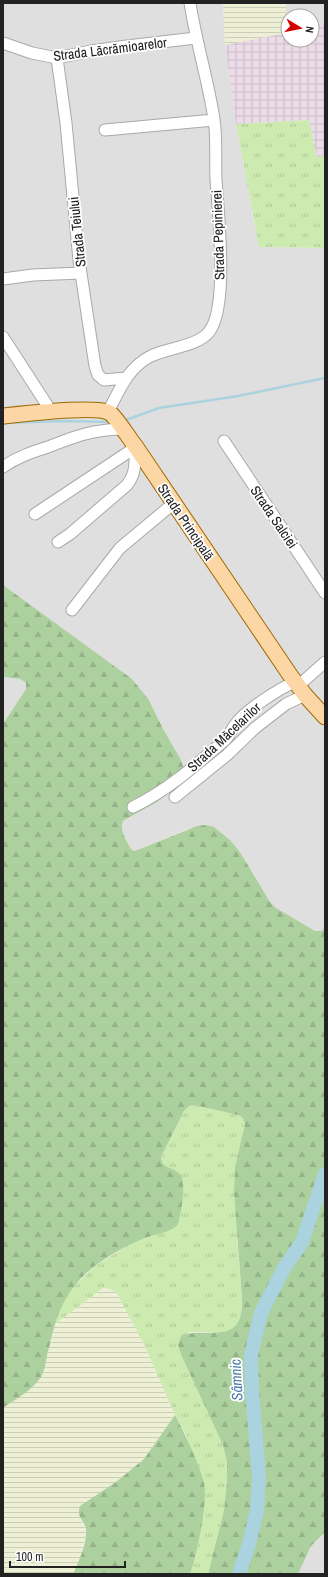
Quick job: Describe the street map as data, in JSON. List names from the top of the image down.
{
  "streets": {
    "main road": ["Strada Principală"],
    "street": [
      "Strada Lăcrămioarelor",
      "Strada Teiului",
      "Strada Pepinierei",
      "Strada Salciei",
      "Strada Măcelarilor"
    ]
  },
  "crossings": [
    ["Strada Lăcrămioarelor", "Strada Teiului"],
    ["Strada Lăcrămioarelor", "Strada Pepinierei"],
    ["Strada Teiului", "Strada Pepinierei"],
    ["Strada Pepinierei", "Strada Principală"],
    ["Strada Principală", "Strada Măcelarilor"]
  ],
  "water": ["Sâmnic"],
  "scale_bar": "100 m",
  "north": "right"
}
